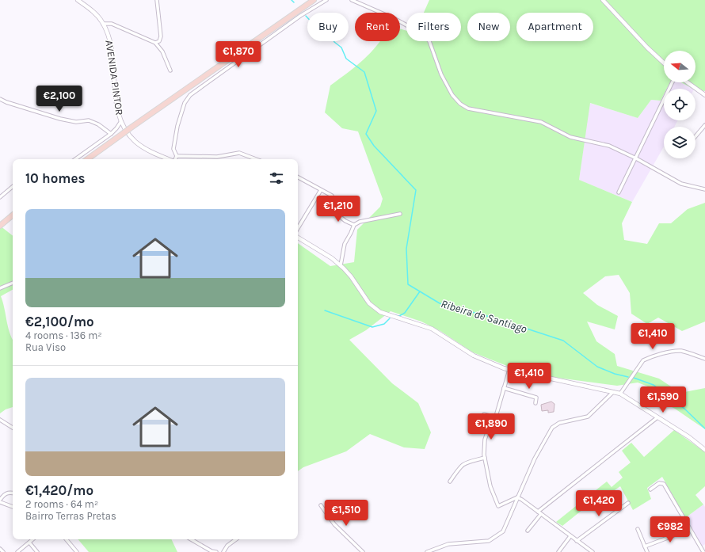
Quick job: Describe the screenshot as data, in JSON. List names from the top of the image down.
{
  "streets": {
    "street": ["AVENIDA PINTOR"]
  },
  "water": ["Ribeira de Santiago"],
  "north": "left",
  "page": {
    "chip": [
      "Buy",
      "Rent",
      "Filters",
      "New",
      "Apartment"
    ],
    "price": [
      "€1,870",
      "€2,100",
      "€1,210",
      "€1,410",
      "€1,410",
      "€1,590",
      "€1,890",
      "€1,420",
      "€1,510",
      "€982"
    ],
    "heading": "10 homes",
    "list": [
      {
        "name": "€2,100/mo",
        "note": "4 rooms · 136 m² · Rua Viso"
      },
      {
        "name": "€1,420/mo",
        "note": "2 rooms · 64 m² · Bairro Terras Pretas"
      }
    ]
  }
}
